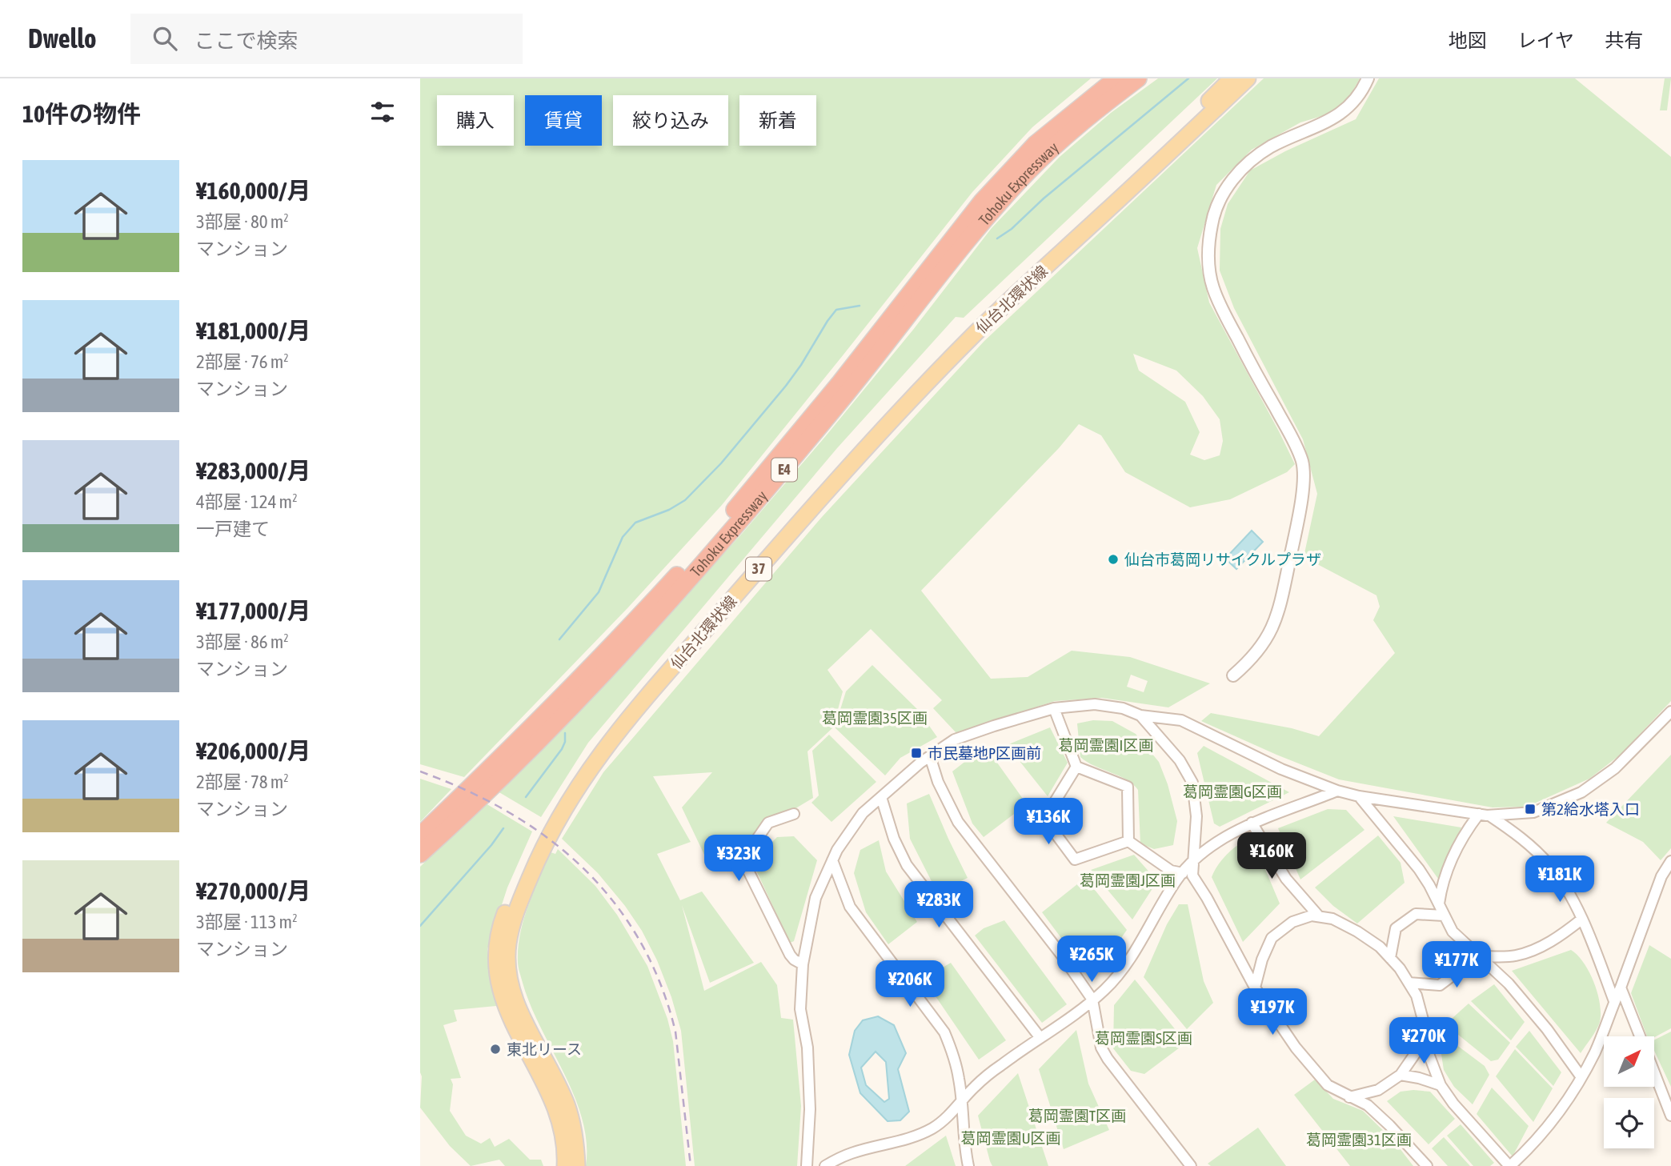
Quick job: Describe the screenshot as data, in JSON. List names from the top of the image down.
{
  "streets": {
    "highway": ["Tohoku Expressway", "E4"],
    "main road": ["仙台北環状線", "37"]
  },
  "parks": [
    "葛岡霊園35区画",
    "葛岡霊園I区画",
    "葛岡霊園G区画",
    "葛岡霊園J区画",
    "葛岡霊園S区画",
    "葛岡霊園T区画",
    "葛岡霊園U区画",
    "葛岡霊園31区画"
  ],
  "places": {
    "other": ["仙台市葛岡リサイクルプラザ", "東北リース"],
    "transit": ["市民墓地P区画前", "第2給水塔入口"]
  },
  "north": "top right",
  "page": {
    "header": "Dwello",
    "search": "ここで検索",
    "nav": ["地図", "レイヤ", "共有"],
    "heading": "10件の物件",
    "chip": [
      "購入",
      "賃貸",
      "絞り込み",
      "新着"
    ],
    "list": [
      {
        "name": "¥160,000/月",
        "note": "3部屋 · 80 m² · マンション"
      },
      {
        "name": "¥181,000/月",
        "note": "2部屋 · 76 m² · マンション"
      },
      {
        "name": "¥283,000/月",
        "note": "4部屋 · 124 m² · 一戸建て"
      },
      {
        "name": "¥177,000/月",
        "note": "3部屋 · 86 m² · マンション"
      },
      {
        "name": "¥206,000/月",
        "note": "2部屋 · 78 m² · マンション"
      },
      {
        "name": "¥270,000/月",
        "note": "3部屋 · 113 m² · マンション"
      }
    ],
    "price": [
      "¥136K",
      "¥160K",
      "¥323K",
      "¥181K",
      "¥283K",
      "¥265K",
      "¥177K",
      "¥206K",
      "¥197K",
      "¥270K"
    ]
  }
}
